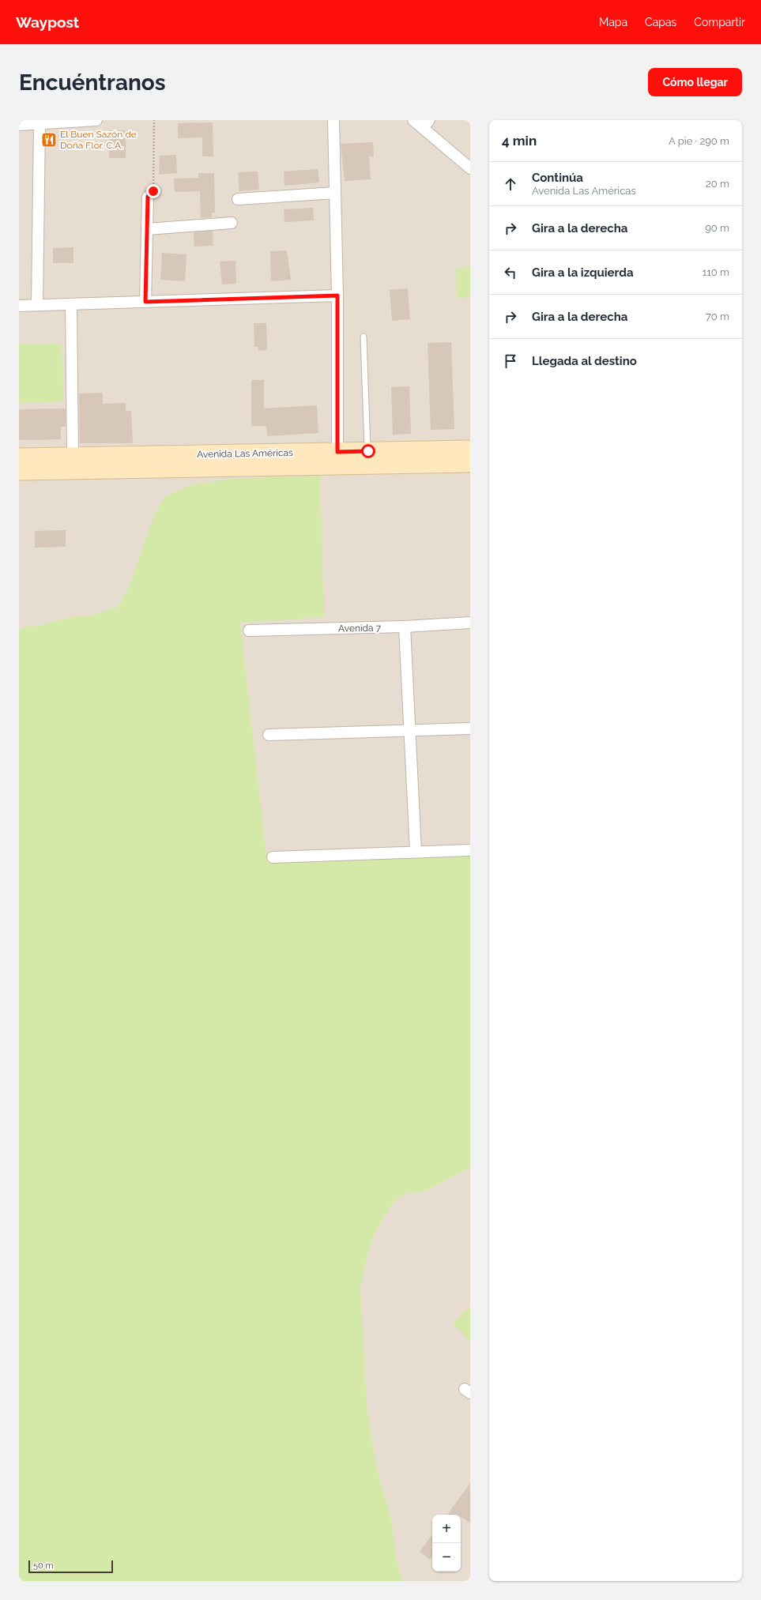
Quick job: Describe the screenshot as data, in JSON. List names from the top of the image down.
{
  "streets": {
    "main road": ["Avenida Las Américas"],
    "street": ["Avenida 7"]
  },
  "places": {
    "restaurant": ["El Buen Sazón de Doña Flor, C.A."]
  },
  "scale_bar": "50 m",
  "page": {
    "header": "Waypost",
    "nav": ["Mapa", "Capas", "Compartir"],
    "buttons": "Cómo llegar",
    "title": "Encuéntranos",
    "heading": ["4 min", "A pie · 290 m"],
    "list": [
      ["Continúa", "Avenida Las Américas", "20 m"],
      ["Gira a la derecha", "90 m"],
      ["Gira a la izquierda", "110 m"],
      ["Gira a la derecha", "70 m"],
      "Llegada al destino"
    ],
    "map_buttons": ["+", "−"],
    "scale": "50 m"
  }
}
